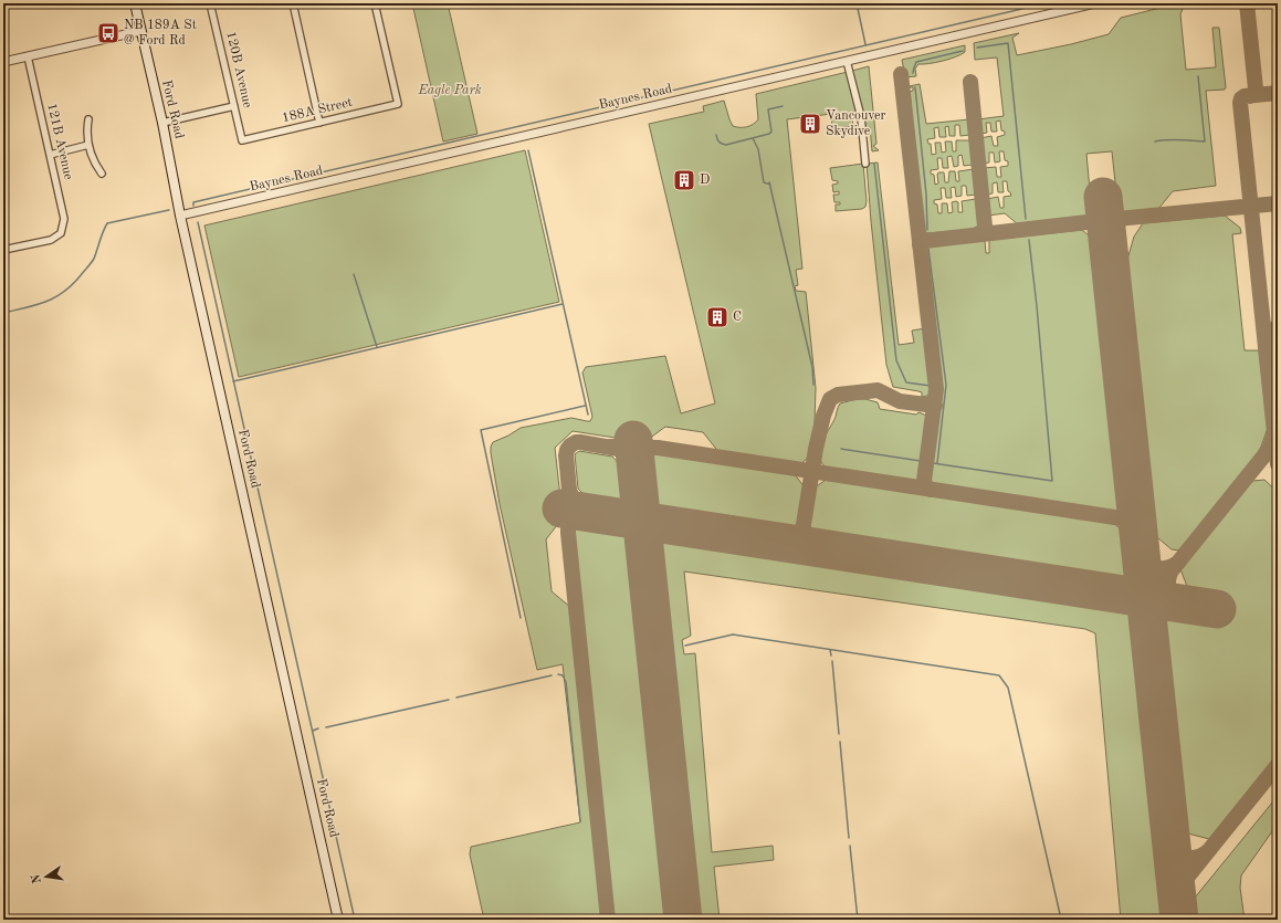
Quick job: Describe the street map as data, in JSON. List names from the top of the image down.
{
  "streets": {
    "main road": ["Ford Road"],
    "street": [
      "120B Avenue",
      "Baynes Road",
      "188A Street",
      "121B Avenue"
    ]
  },
  "crossings": [
    ["120B Avenue", "188A Street"],
    ["Baynes Road", "Ford Road"]
  ],
  "parks": ["Eagle Park"],
  "places": {
    "bus stop": ["NB 189A St @ Ford Rd"],
    "building": ["Vancouver Skydive", "D", "C"]
  },
  "north": "left"
}
